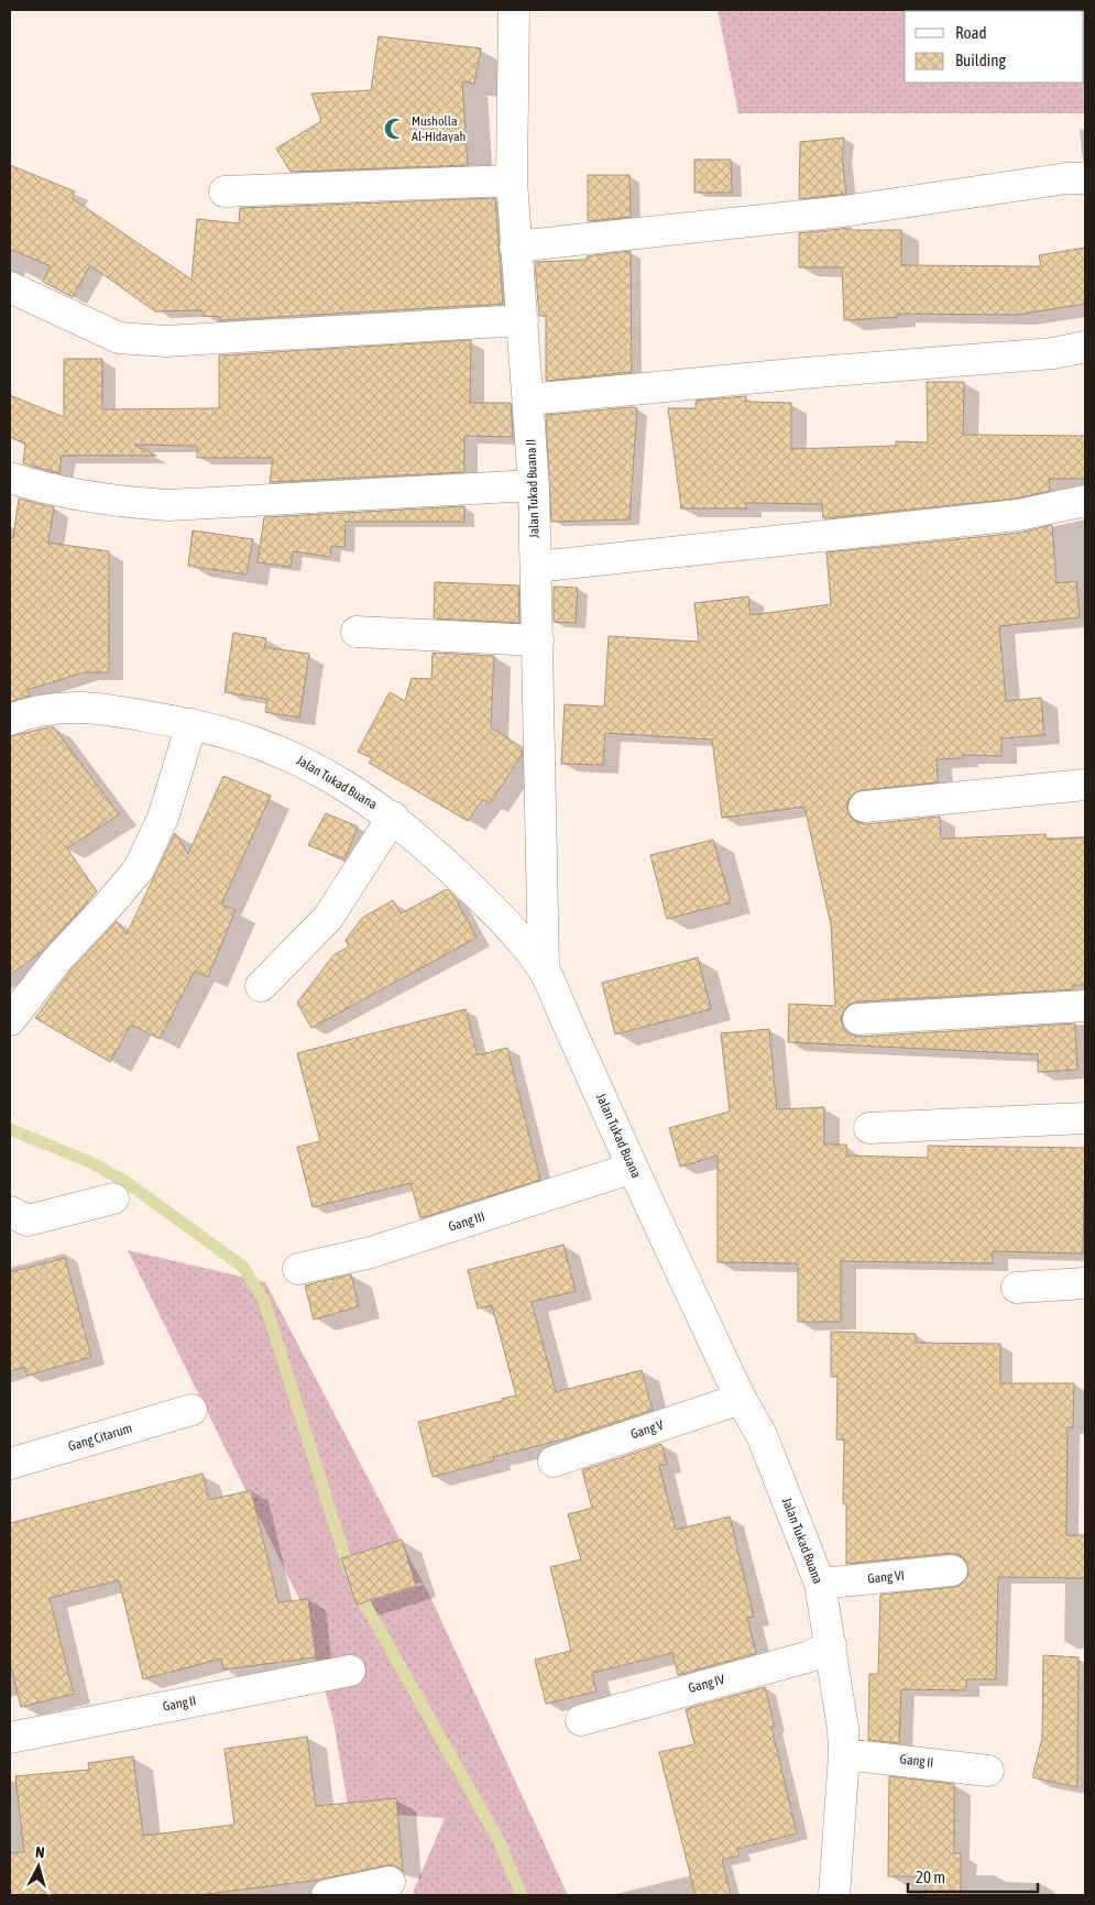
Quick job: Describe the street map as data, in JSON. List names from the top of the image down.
{
  "streets": {
    "street": [
      "Jalan Tukad Buana II",
      "Jalan Tukad Buana",
      "Gang III",
      "Gang V",
      "Gang Citarum",
      "Gang VI",
      "Gang IV",
      "Gang II"
    ]
  },
  "crossings": [
    ["Jalan Tukad Buana II", "Jalan Tukad Buana"],
    ["Jalan Tukad Buana", "Gang III"],
    ["Jalan Tukad Buana", "Gang V"],
    ["Jalan Tukad Buana", "Gang VI"],
    ["Jalan Tukad Buana", "Gang IV"],
    ["Jalan Tukad Buana", "Gang II"]
  ],
  "places": {
    "mosque": ["Musholla Al-Hidayah"]
  },
  "legend": ["Road", "Building"],
  "scale_bar": "20 m",
  "north": "top"
}
